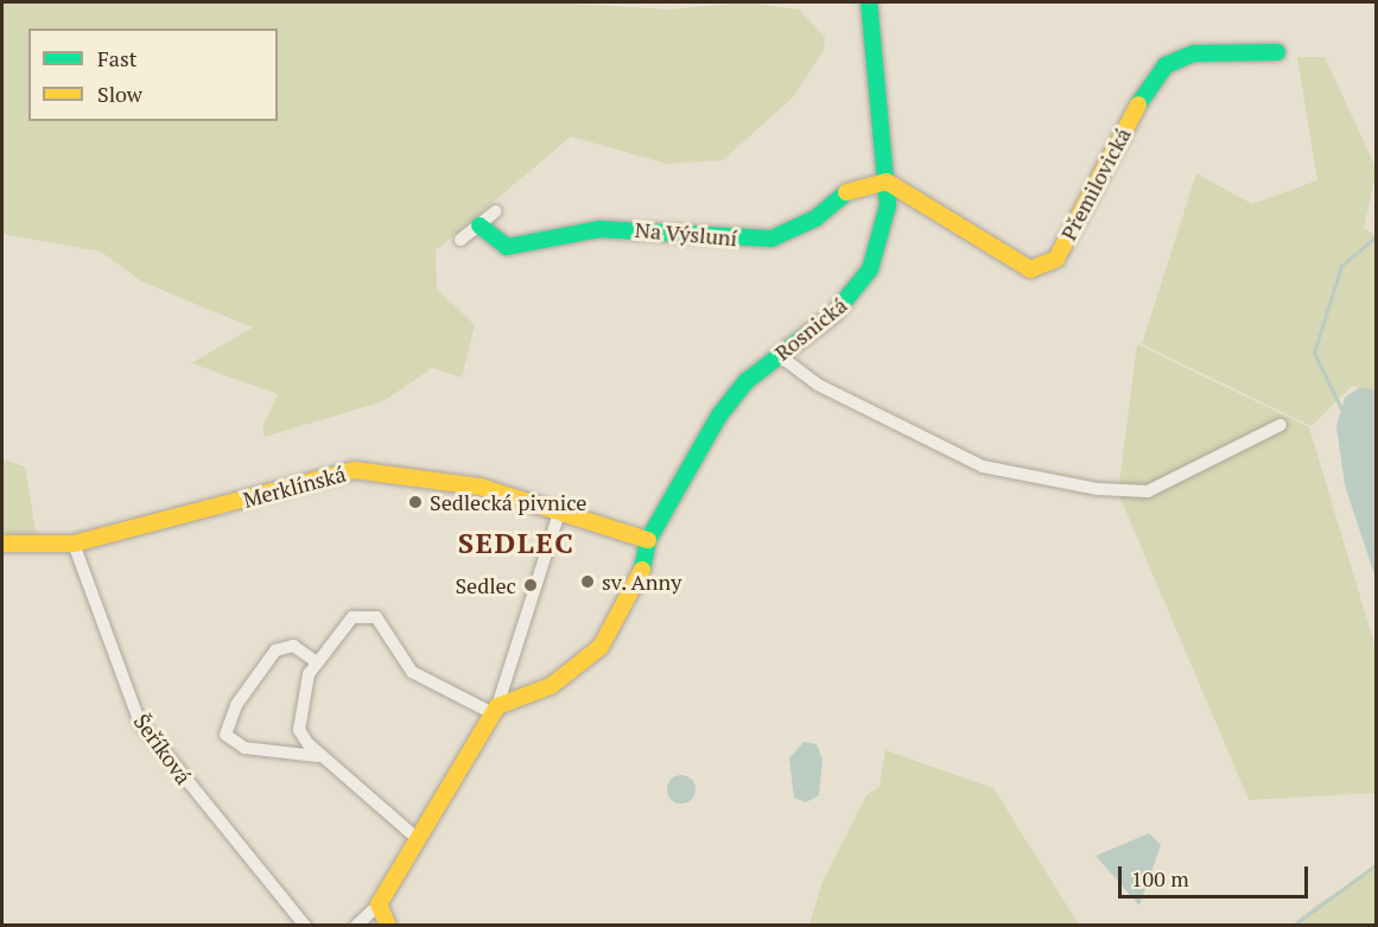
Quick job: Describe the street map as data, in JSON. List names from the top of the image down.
{
  "streets": {
    "street": [
      "Přemilovická",
      "Na Výsluní",
      "Rosnická",
      "Merklínská",
      "Šeříková"
    ]
  },
  "crossings": [
    ["Přemilovická", "Na Výsluní"],
    ["Přemilovická", "Rosnická"],
    ["Na Výsluní", "Rosnická"],
    ["Rosnická", "Merklínská"],
    ["Merklínská", "Šeříková"]
  ],
  "districts": ["SEDLEC"],
  "places": ["Sedlecká pivnice", "sv. Anny", "Sedlec"],
  "legend": ["Fast", "Slow"],
  "scale_bar": "100 m"
}
